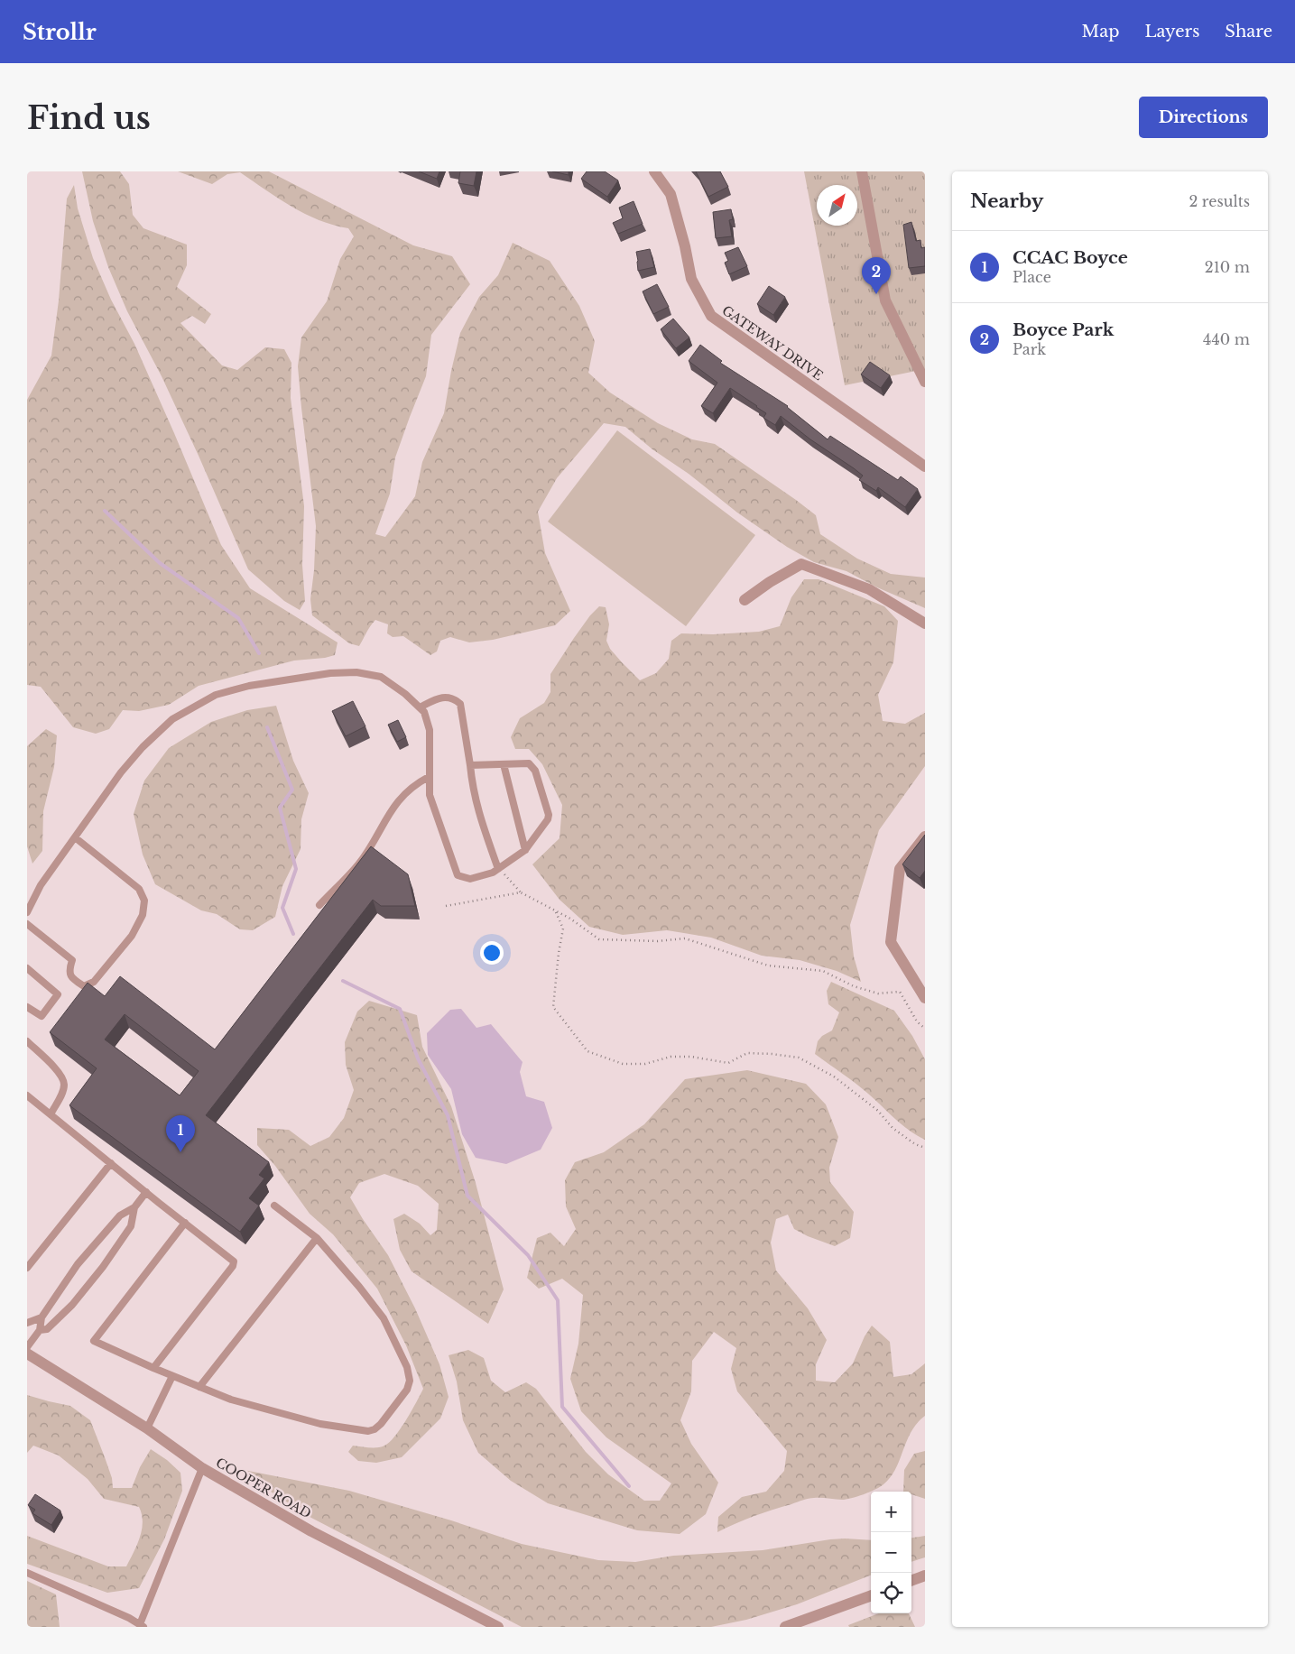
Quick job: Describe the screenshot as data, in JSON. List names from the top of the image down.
{
  "streets": {
    "street": ["GATEWAY DRIVE", "COOPER ROAD"]
  },
  "north": "top right",
  "page": {
    "header": "Strollr",
    "nav": ["Map", "Layers", "Share"],
    "buttons": "Directions",
    "title": "Find us",
    "heading": ["Nearby", "2 results"],
    "list": [
      {
        "mark": "1",
        "name": "CCAC Boyce",
        "note": "Place",
        "value": "210 m"
      },
      {
        "mark": "2",
        "name": "Boyce Park",
        "note": "Park",
        "value": "440 m"
      }
    ],
    "pins": ["2", "1"],
    "map_buttons": ["+", "−"]
  }
}
